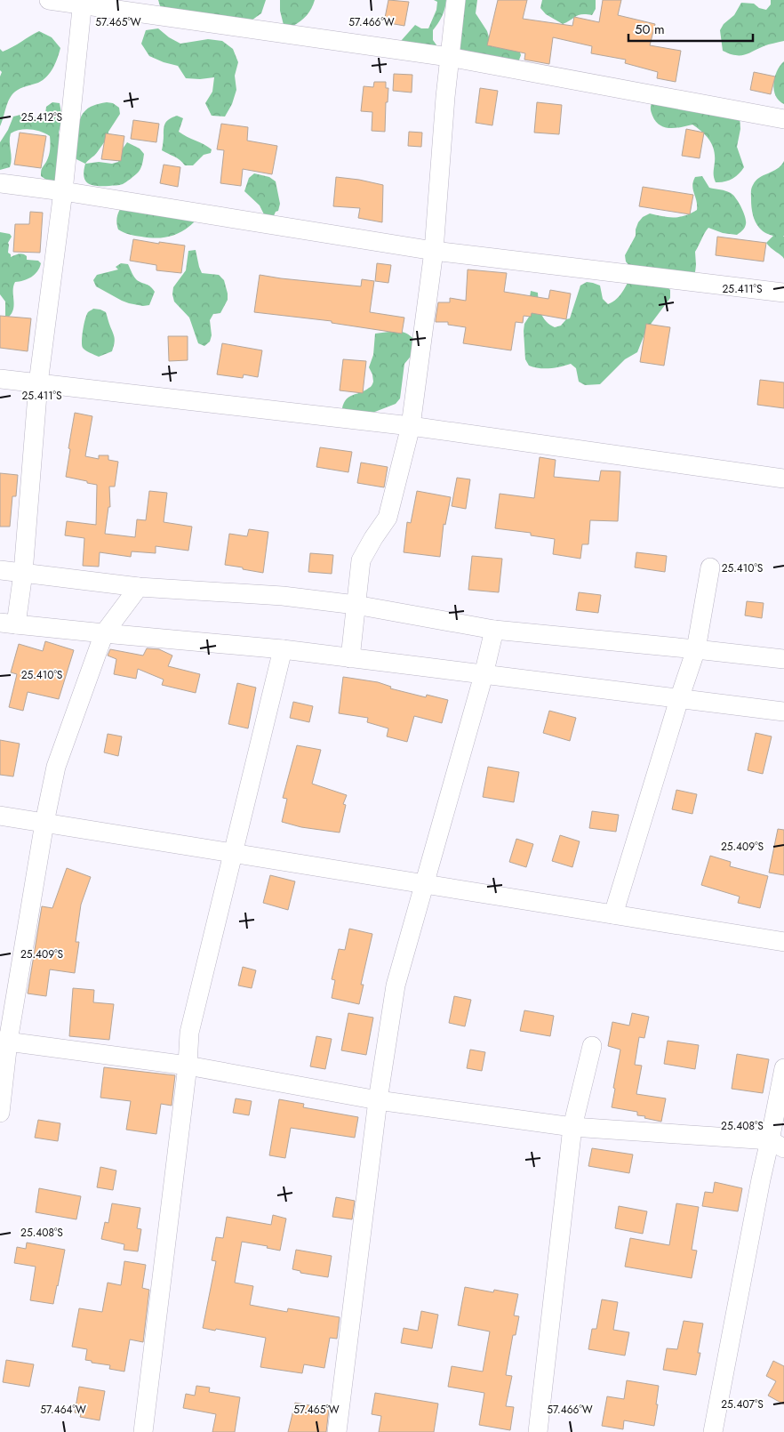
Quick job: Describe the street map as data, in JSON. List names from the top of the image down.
{
  "scale_bar": "50 m",
  "coordinates": [
    "57.465°W",
    "57.466°W",
    "25.412°S",
    "25.411°S",
    "25.410°S",
    "25.409°S",
    "25.408°S",
    "25.407°S",
    "57.464°W"
  ]
}
